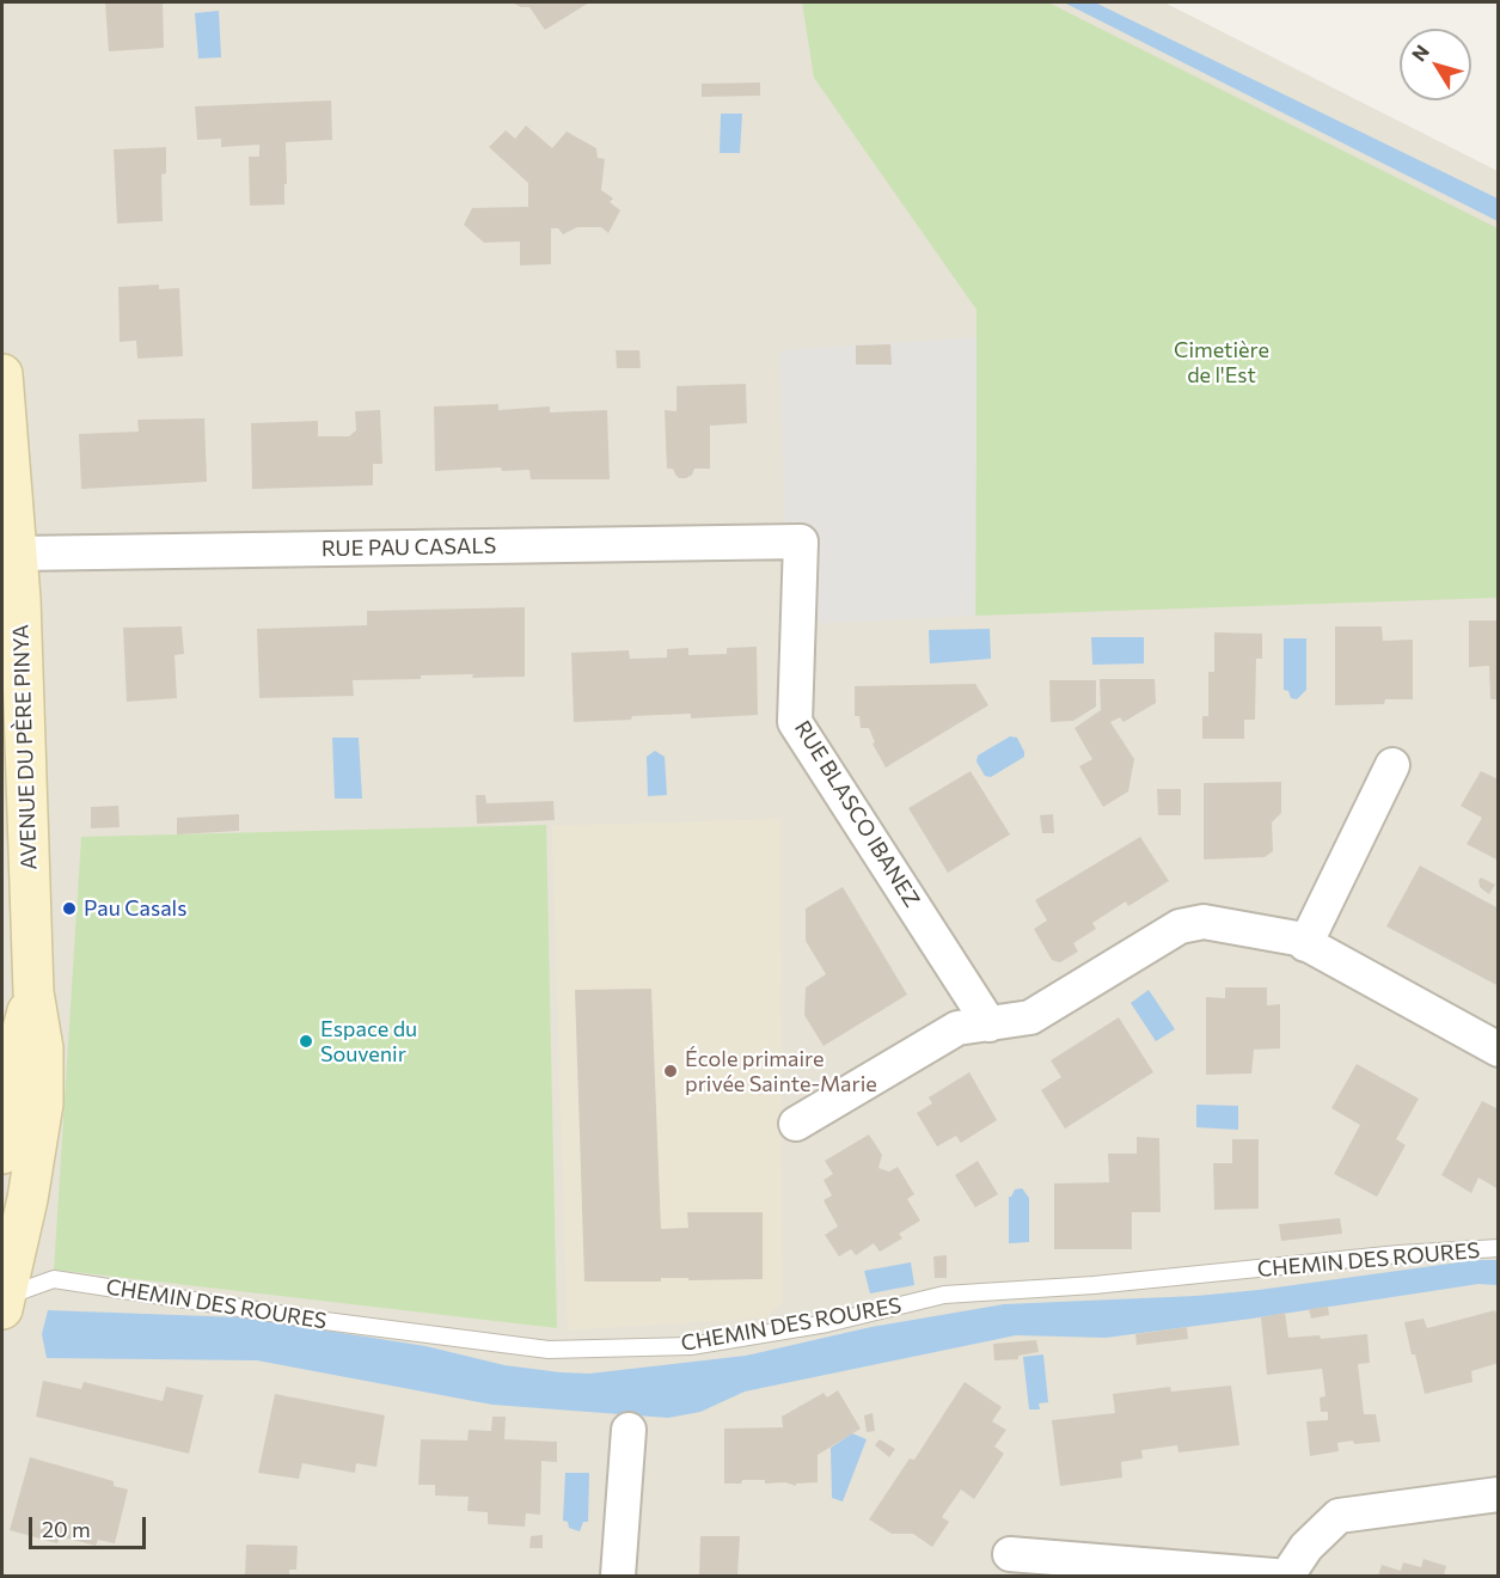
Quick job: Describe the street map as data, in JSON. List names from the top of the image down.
{
  "streets": {
    "main road": ["AVENUE DU PÈRE PINYA"],
    "street": ["RUE PAU CASALS", "RUE BLASCO IBANEZ"],
    "lane": ["CHEMIN DES ROURES"]
  },
  "crossings": [
    ["RUE PAU CASALS", "AVENUE DU PÈRE PINYA"],
    ["RUE PAU CASALS", "RUE BLASCO IBANEZ"],
    ["AVENUE DU PÈRE PINYA", "CHEMIN DES ROURES"]
  ],
  "parks": ["Cimetière de l'Est"],
  "places": ["Pau Casals", "Espace du Souvenir", "École primaire privée Sainte-Marie"],
  "scale_bar": "20 m",
  "north": "top left"
}
